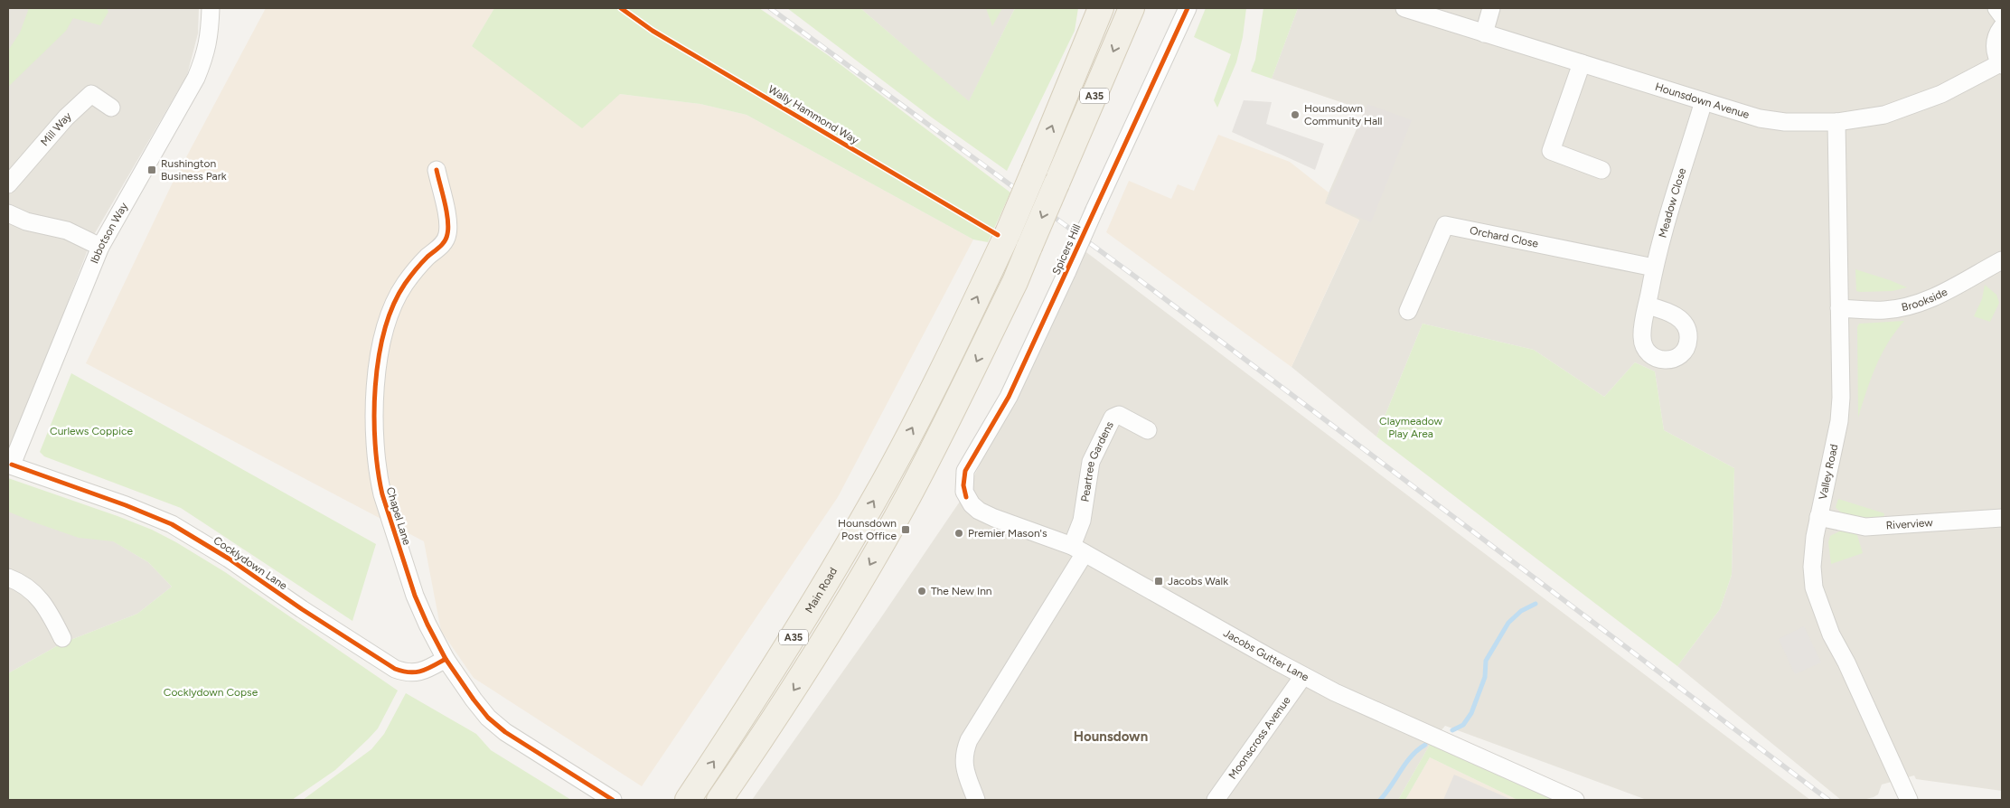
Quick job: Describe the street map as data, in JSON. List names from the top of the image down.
{
  "streets": {
    "main road": ["A35", "Main Road"],
    "street": [
      "Hounsdown Avenue",
      "Mill Way",
      "Meadow Close",
      "Ibbotson Way",
      "Orchard Close",
      "Spicers Hill",
      "Brookside",
      "Peartree Gardens",
      "Valley Road",
      "Chapel Lane",
      "Riverview",
      "Cocklydown Lane",
      "Jacobs Gutter Lane",
      "Moonscross Avenue"
    ],
    "cycle path": ["Wally Hammond Way"]
  },
  "crossings": [
    ["Hounsdown Avenue", "Meadow Close"],
    ["Hounsdown Avenue", "Valley Road"],
    ["Meadow Close", "Orchard Close"],
    ["Ibbotson Way", "Cocklydown Lane"],
    ["Spicers Hill", "Jacobs Gutter Lane"],
    ["Brookside", "Valley Road"],
    ["Peartree Gardens", "Jacobs Gutter Lane"],
    ["Valley Road", "Riverview"],
    ["Chapel Lane", "Cocklydown Lane"],
    ["Jacobs Gutter Lane", "Moonscross Avenue"]
  ],
  "districts": ["Hounsdown"],
  "parks": ["Claymeadow Play Area", "Curlews Coppice", "Cocklydown Copse"],
  "places": {
    "other": ["Hounsdown Community Hall", "Premier Mason's", "The New Inn"],
    "transit": ["Rushington Business Park", "Hounsdown Post Office", "Jacobs Walk"]
  }
}
